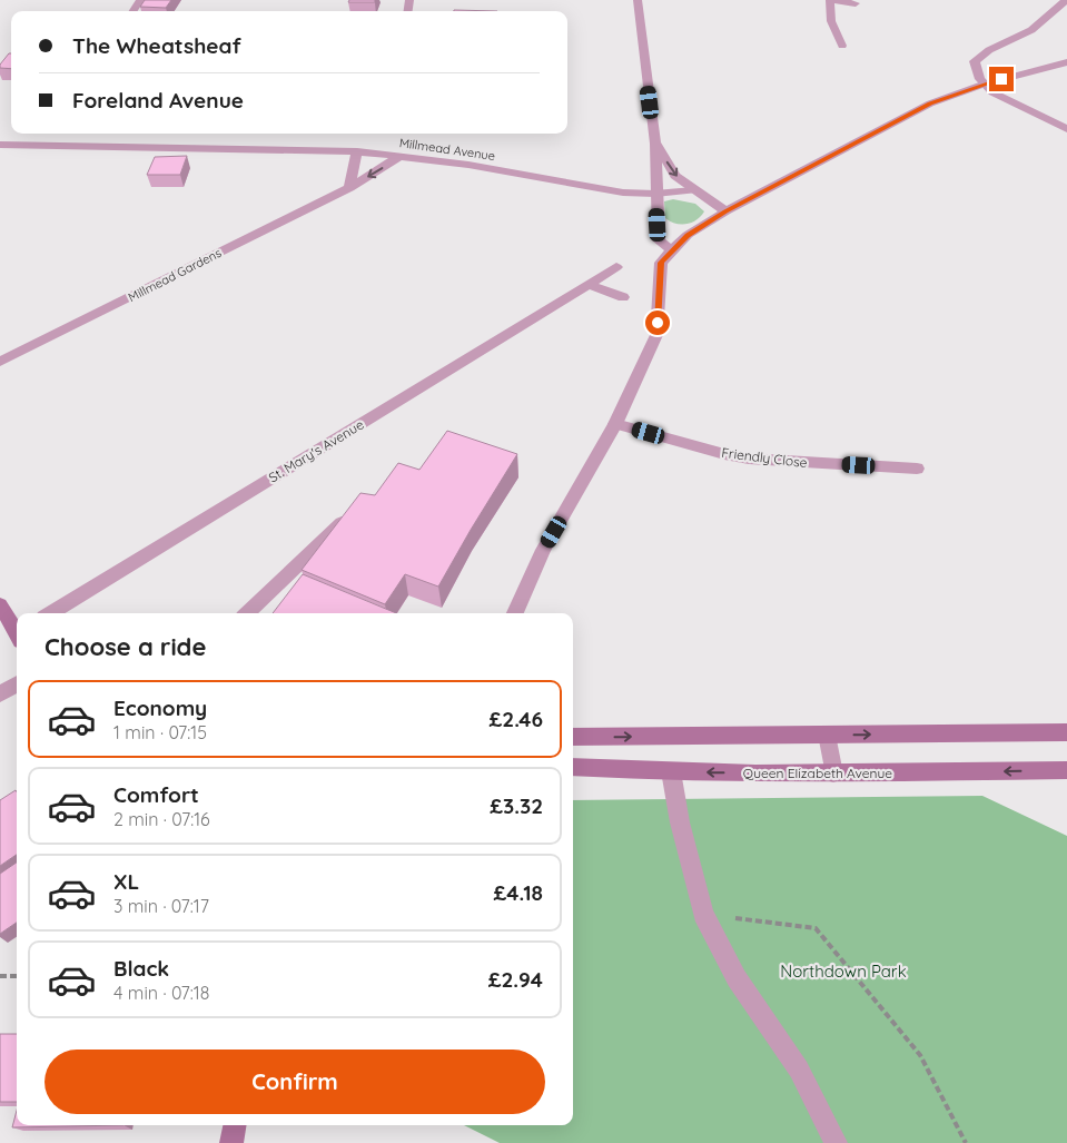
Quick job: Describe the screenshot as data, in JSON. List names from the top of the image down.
{
  "streets": {
    "main road": ["Queen Elizabeth Avenue"],
    "street": [
      "Millmead Avenue",
      "Millmead Gardens",
      "St. Mary's Avenue",
      "Friendly Close"
    ]
  },
  "crossings": [
    ["Millmead Avenue", "Millmead Gardens"]
  ],
  "parks": ["Northdown Park"],
  "page": {
    "banner": ["The Wheatsheaf", "Foreland Avenue"],
    "heading": "Choose a ride",
    "list": [
      {
        "name": "Economy",
        "note": "1 min · 07:15",
        "value": "£2.46"
      },
      {
        "name": "Comfort",
        "note": "2 min · 07:16",
        "value": "£3.32"
      },
      {
        "name": "XL",
        "note": "3 min · 07:17",
        "value": "£4.18"
      },
      {
        "name": "Black",
        "note": "4 min · 07:18",
        "value": "£2.94"
      }
    ],
    "buttons": "Confirm"
  }
}
